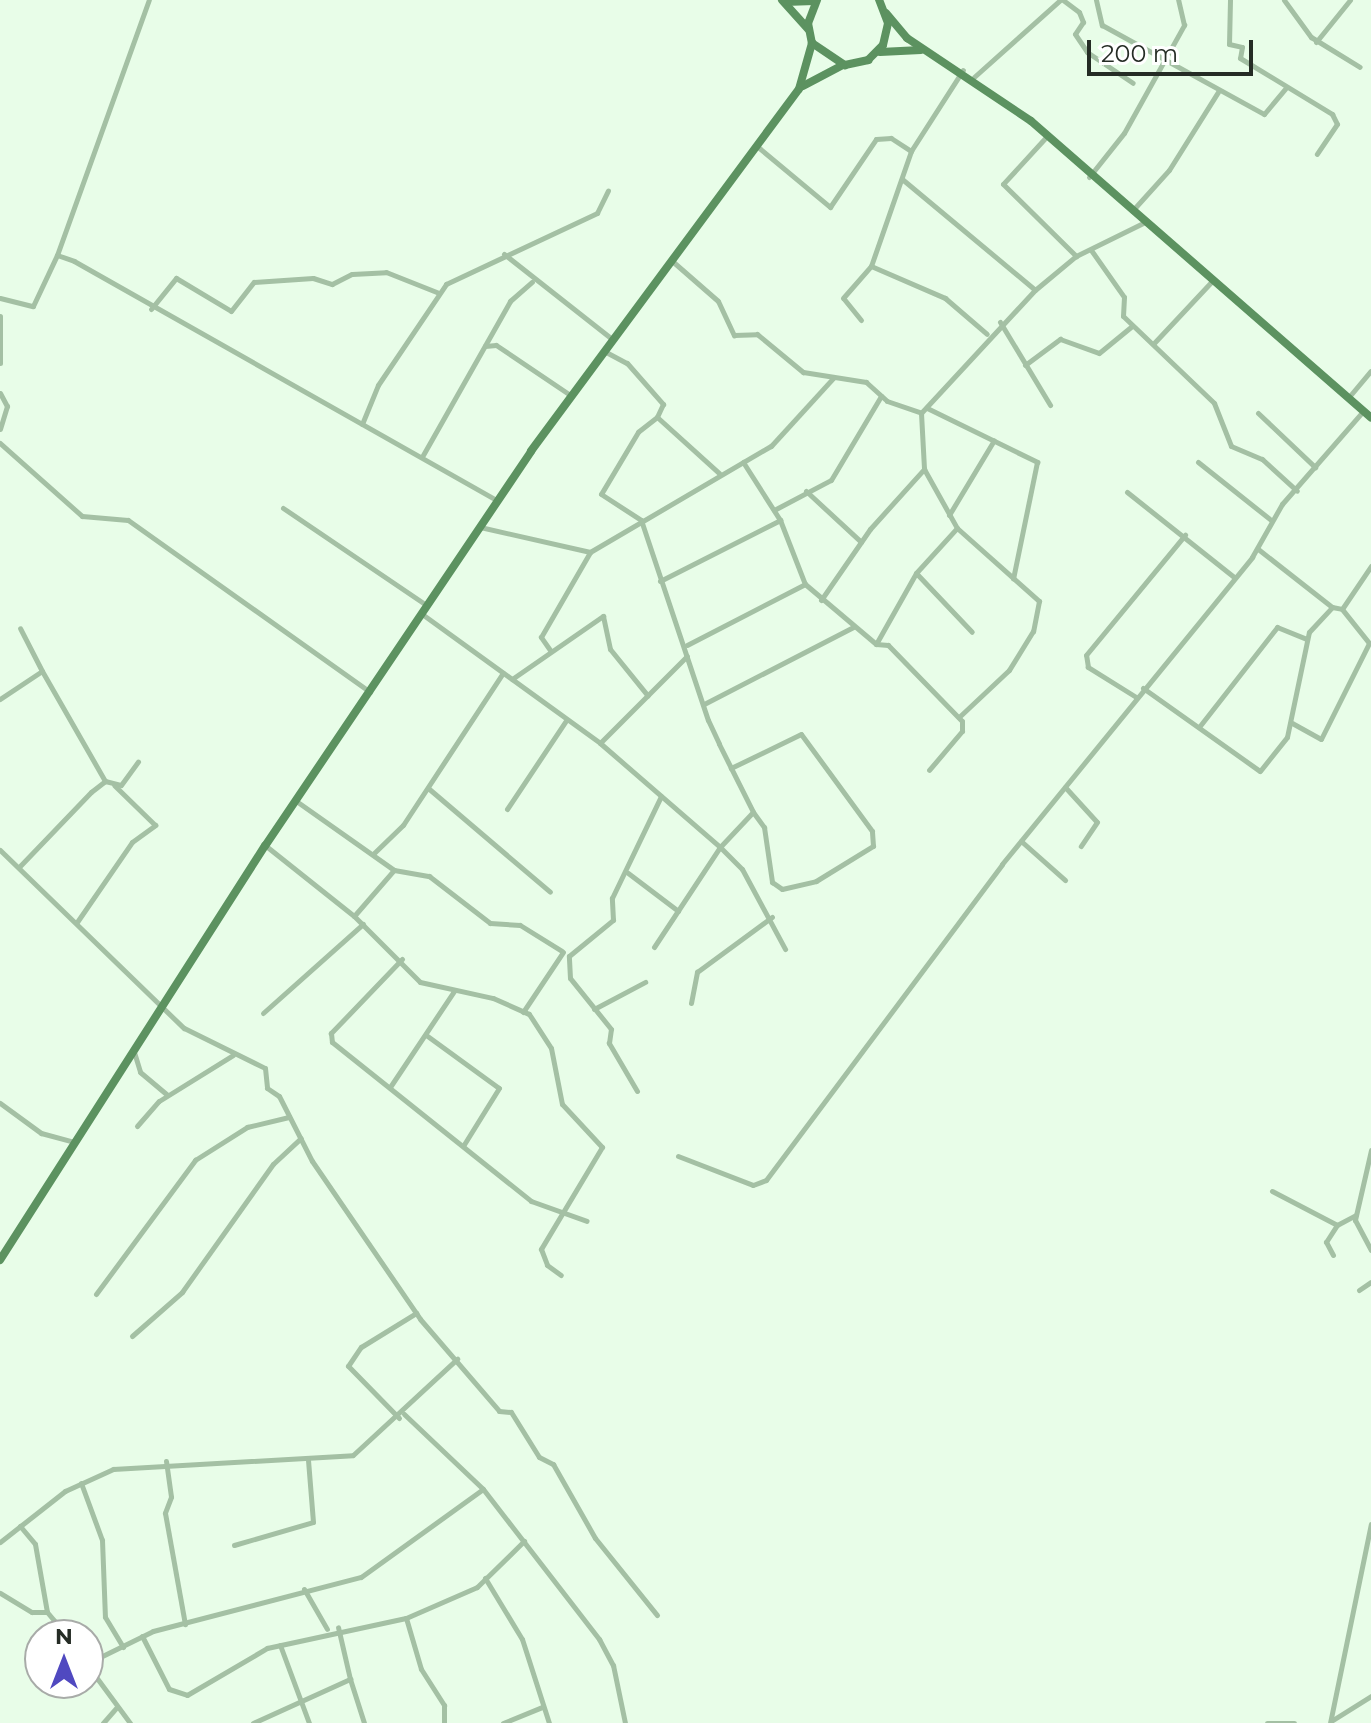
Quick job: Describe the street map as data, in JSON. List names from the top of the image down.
{
  "scale_bar": "200 m",
  "north": "top"
}
